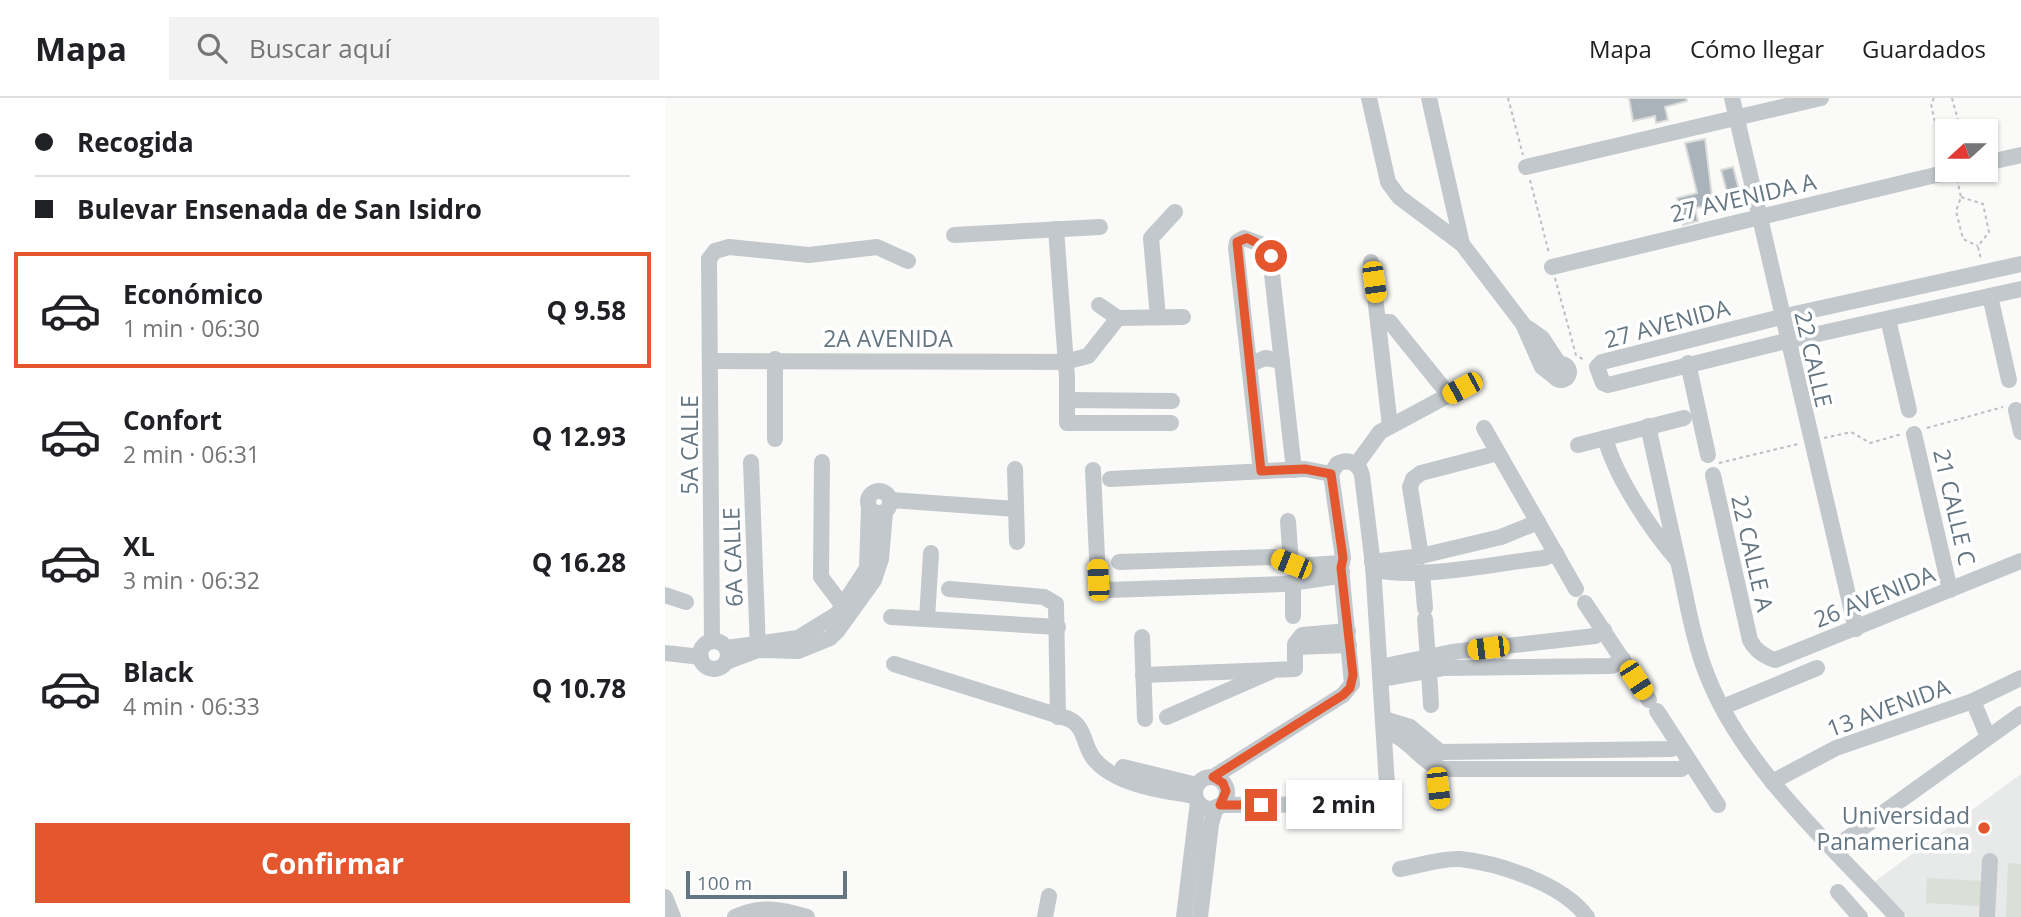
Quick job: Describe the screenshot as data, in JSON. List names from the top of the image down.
{
  "streets": {
    "street": [
      "27 AVENIDA A",
      "27 AVENIDA",
      "2A AVENIDA",
      "22 CALLE",
      "5A CALLE",
      "21 CALLE C",
      "22 CALLE A",
      "6A CALLE",
      "26 AVENIDA",
      "13 AVENIDA"
    ]
  },
  "crossings": [
    ["27 AVENIDA A", "22 CALLE"],
    ["27 AVENIDA", "22 CALLE"],
    ["27 AVENIDA", "22 CALLE A"],
    ["2A AVENIDA", "5A CALLE"],
    ["22 CALLE", "26 AVENIDA"],
    ["21 CALLE C", "26 AVENIDA"],
    ["22 CALLE A", "26 AVENIDA"]
  ],
  "places": ["Universidad Panamericana"],
  "scale_bar": "100 m",
  "north": "left",
  "page": {
    "header": "Mapa",
    "search": "Buscar aquí",
    "nav": ["Mapa", "Cómo llegar", "Guardados"],
    "banner": ["Recogida", "Bulevar Ensenada de San Isidro"],
    "list": [
      {
        "name": "Económico",
        "note": "1 min · 06:30",
        "value": "Q 9.58"
      },
      {
        "name": "Confort",
        "note": "2 min · 06:31",
        "value": "Q 12.93"
      },
      {
        "name": "XL",
        "note": "3 min · 06:32",
        "value": "Q 16.28"
      },
      {
        "name": "Black",
        "note": "4 min · 06:33",
        "value": "Q 10.78"
      }
    ],
    "bubble": "2 min",
    "buttons": "Confirmar",
    "scale": "100 m"
  }
}
